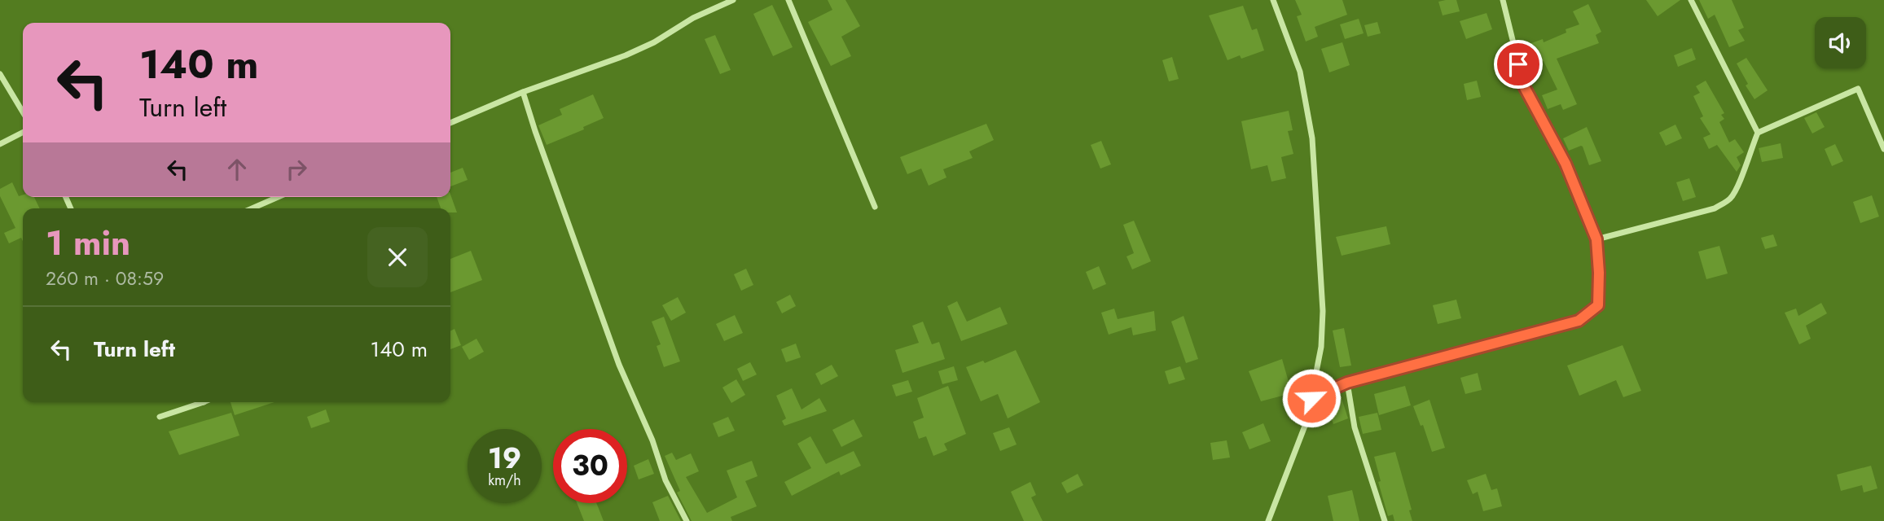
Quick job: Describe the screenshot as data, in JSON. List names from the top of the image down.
{
  "page": {
    "turn": ["140 m", "Turn left"],
    "heading": ["1 min", "260 m · 08:59"],
    "list": [
      {
        "name": "Turn left",
        "value": "140 m"
      }
    ],
    "speed": "19 km/h",
    "limit": "30"
  }
}
